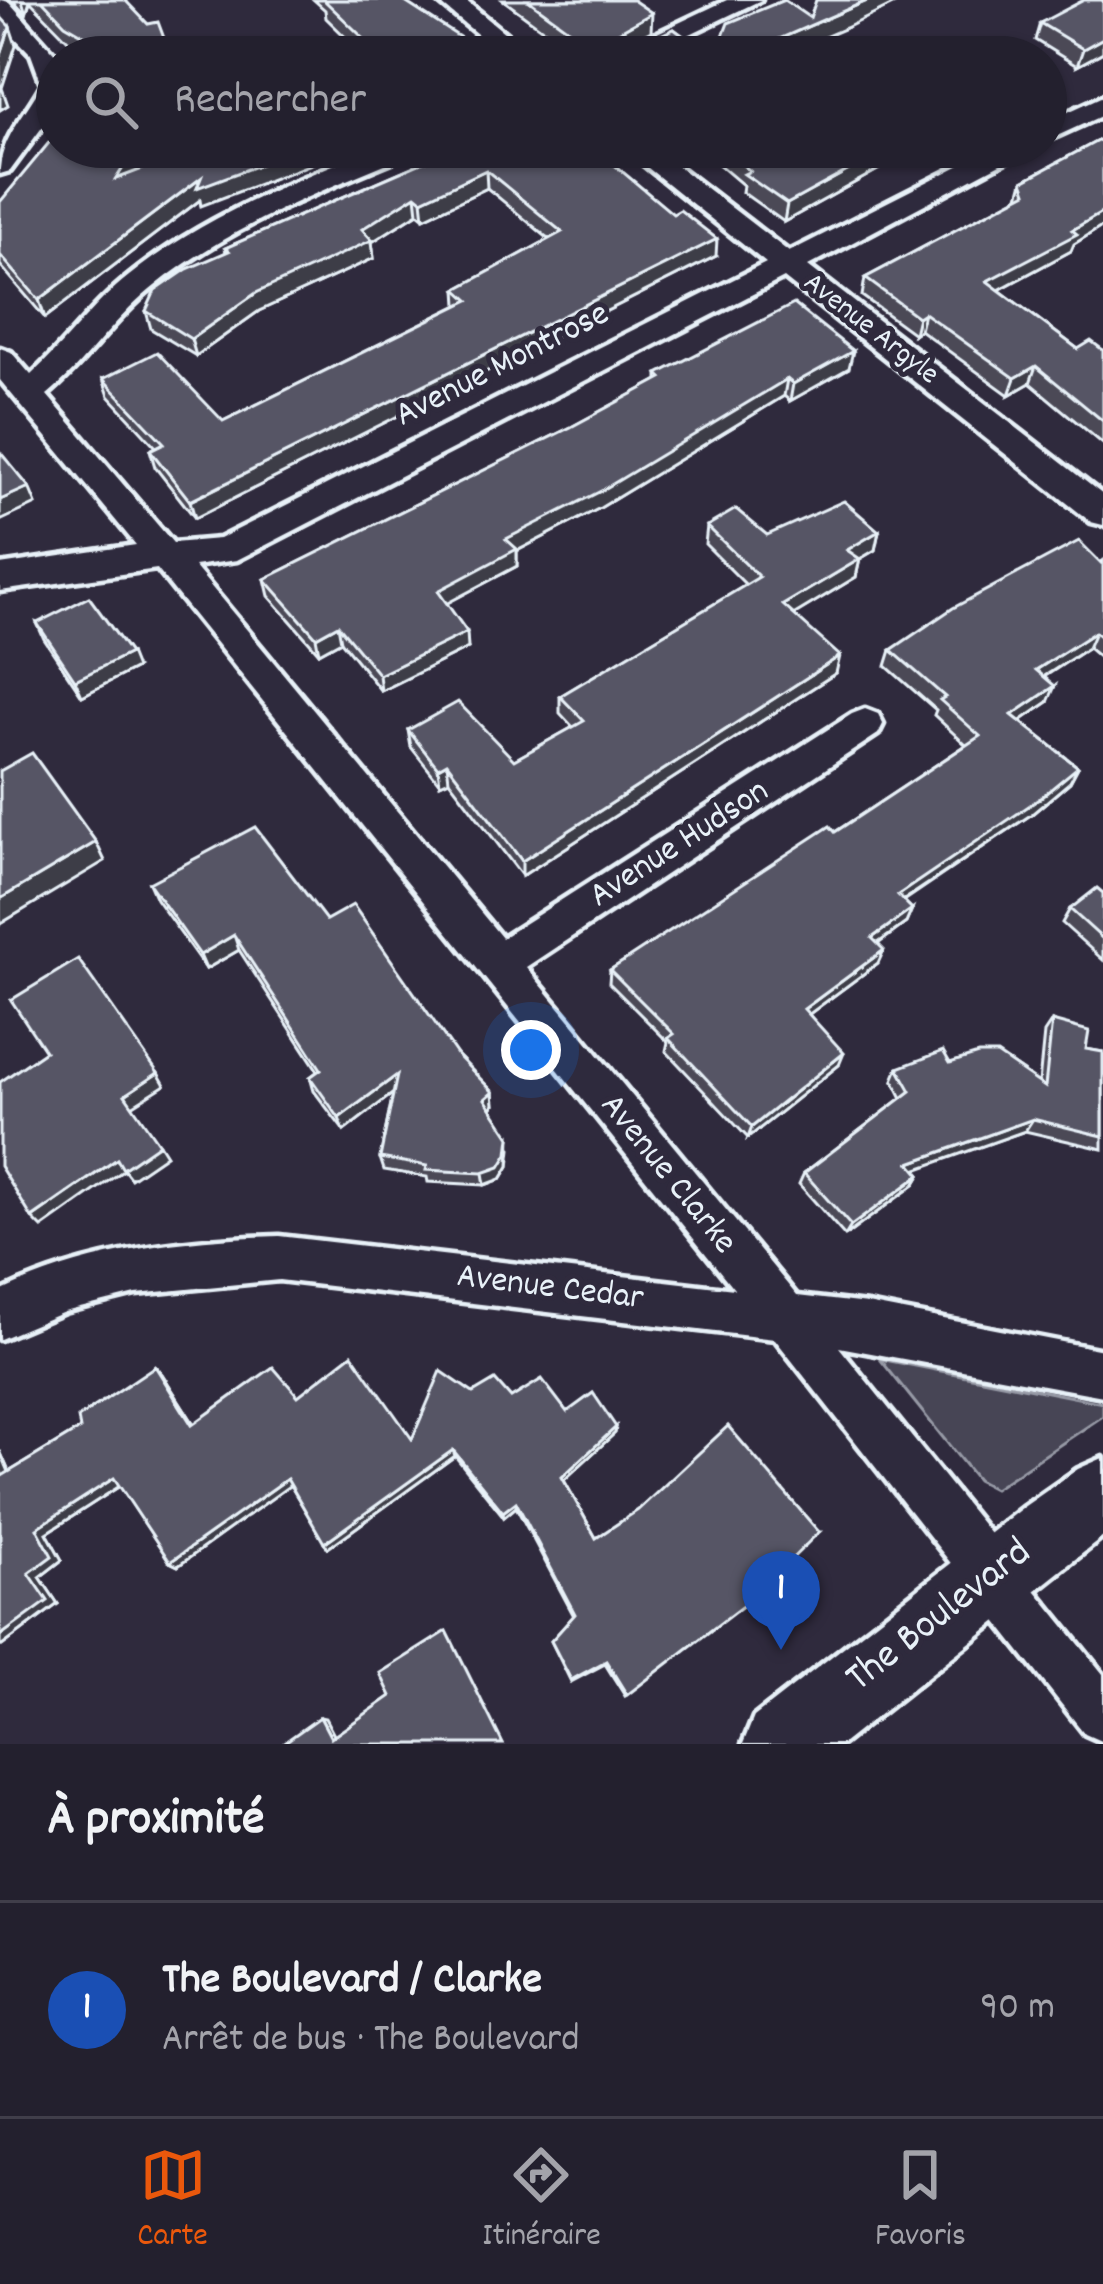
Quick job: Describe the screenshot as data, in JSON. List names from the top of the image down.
{
  "streets": {
    "main road": ["The Boulevard"],
    "street": [
      "Avenue Argyle",
      "Avenue Montrose",
      "Avenue Hudson",
      "Avenue Clarke",
      "Avenue Cedar"
    ]
  },
  "crossings": [
    ["Avenue Argyle", "Avenue Montrose"],
    ["Avenue Montrose", "Avenue Clarke"],
    ["Avenue Hudson", "Avenue Clarke"],
    ["Avenue Clarke", "Avenue Cedar"],
    ["Avenue Clarke", "The Boulevard"]
  ],
  "page": {
    "search": "Rechercher",
    "pins": "1",
    "heading": "À proximité",
    "list": [
      {
        "mark": "1",
        "name": "The Boulevard / Clarke",
        "note": "Arrêt de bus · The Boulevard",
        "value": "90 m"
      }
    ],
    "nav": ["Carte", "Itinéraire", "Favoris"]
  }
}
